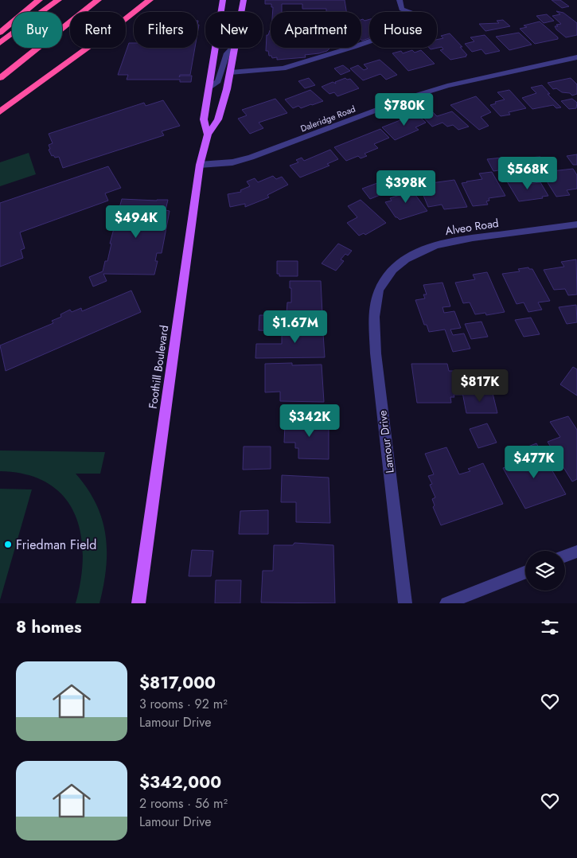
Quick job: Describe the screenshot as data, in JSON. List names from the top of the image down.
{
  "streets": {
    "main road": ["Foothill Boulevard"],
    "street": ["Daleridge Road", "Alveo Road", "Lamour Drive"]
  },
  "crossings": [
    ["Daleridge Road", "Foothill Boulevard"],
    ["Alveo Road", "Lamour Drive"]
  ],
  "places": ["Friedman Field"],
  "page": {
    "chip": [
      "Buy",
      "Rent",
      "Filters",
      "New",
      "Apartment",
      "House"
    ],
    "price": [
      "$780K",
      "$568K",
      "$398K",
      "$494K",
      "$1.67M",
      "$817K",
      "$342K",
      "$477K"
    ],
    "heading": "8 homes",
    "list": [
      {
        "name": "$817,000",
        "note": "3 rooms · 92 m² · Lamour Drive"
      },
      {
        "name": "$342,000",
        "note": "2 rooms · 56 m² · Lamour Drive"
      }
    ]
  }
}
